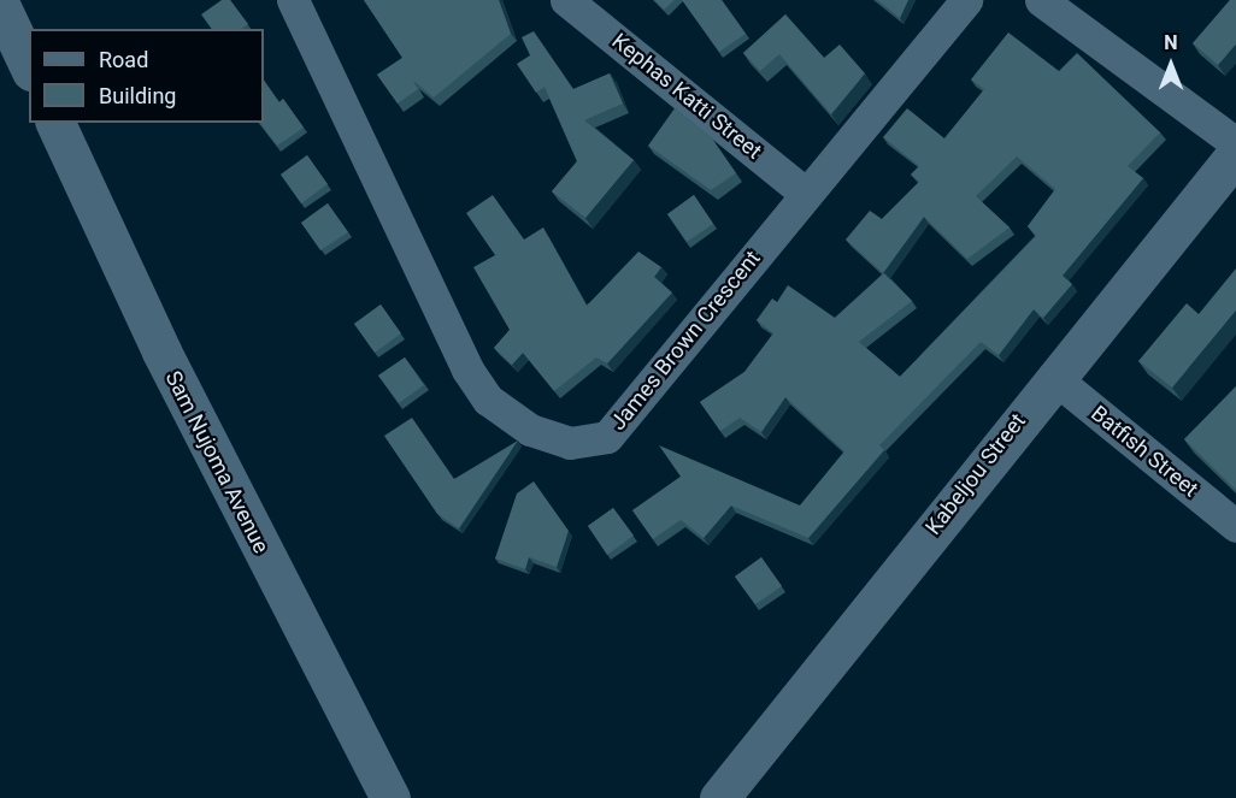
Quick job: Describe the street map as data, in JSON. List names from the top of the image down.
{
  "streets": {
    "street": [
      "Kephas Katti Street",
      "James Brown Crescent",
      "Batfish Street",
      "Sam Nujoma Avenue",
      "Kabeljou Street"
    ]
  },
  "crossings": [
    ["Kephas Katti Street", "James Brown Crescent"],
    ["Batfish Street", "Kabeljou Street"]
  ],
  "legend": ["Road", "Building"],
  "north": "top"
}
